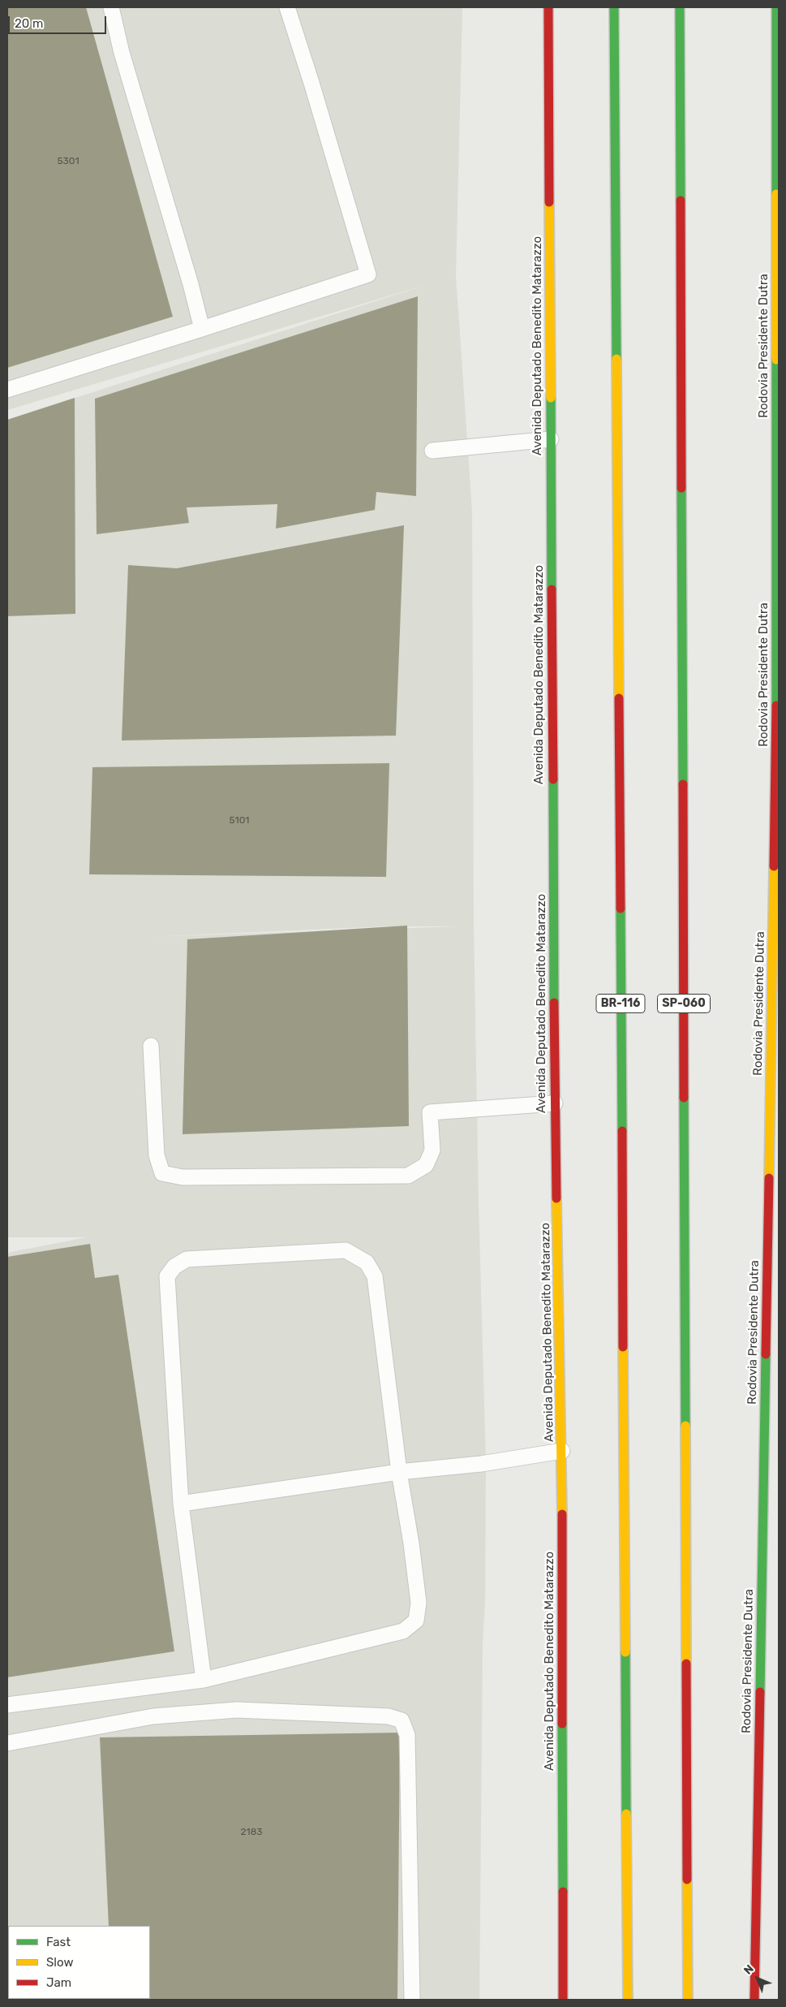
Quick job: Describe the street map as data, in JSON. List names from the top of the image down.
{
  "streets": {
    "main road": [
      "Avenida Deputado Benedito Matarazzo",
      "Rodovia Presidente Dutra",
      "BR-116",
      "SP-060"
    ]
  },
  "house_numbers": ["5301", "5101", "2183"],
  "legend": ["Fast", "Slow", "Jam"],
  "scale_bar": "20 m",
  "north": "top left"
}
